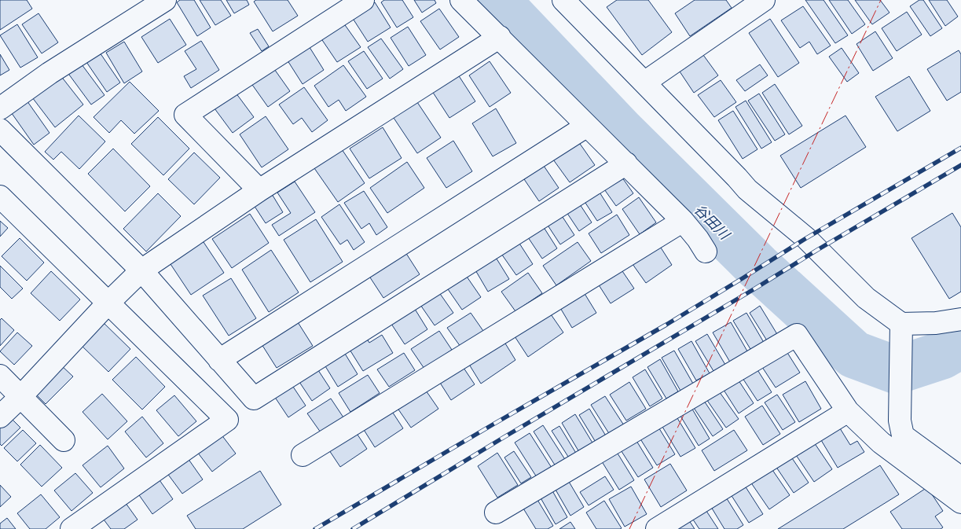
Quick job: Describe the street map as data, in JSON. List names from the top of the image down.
{
  "water": ["谷田川"]
}
